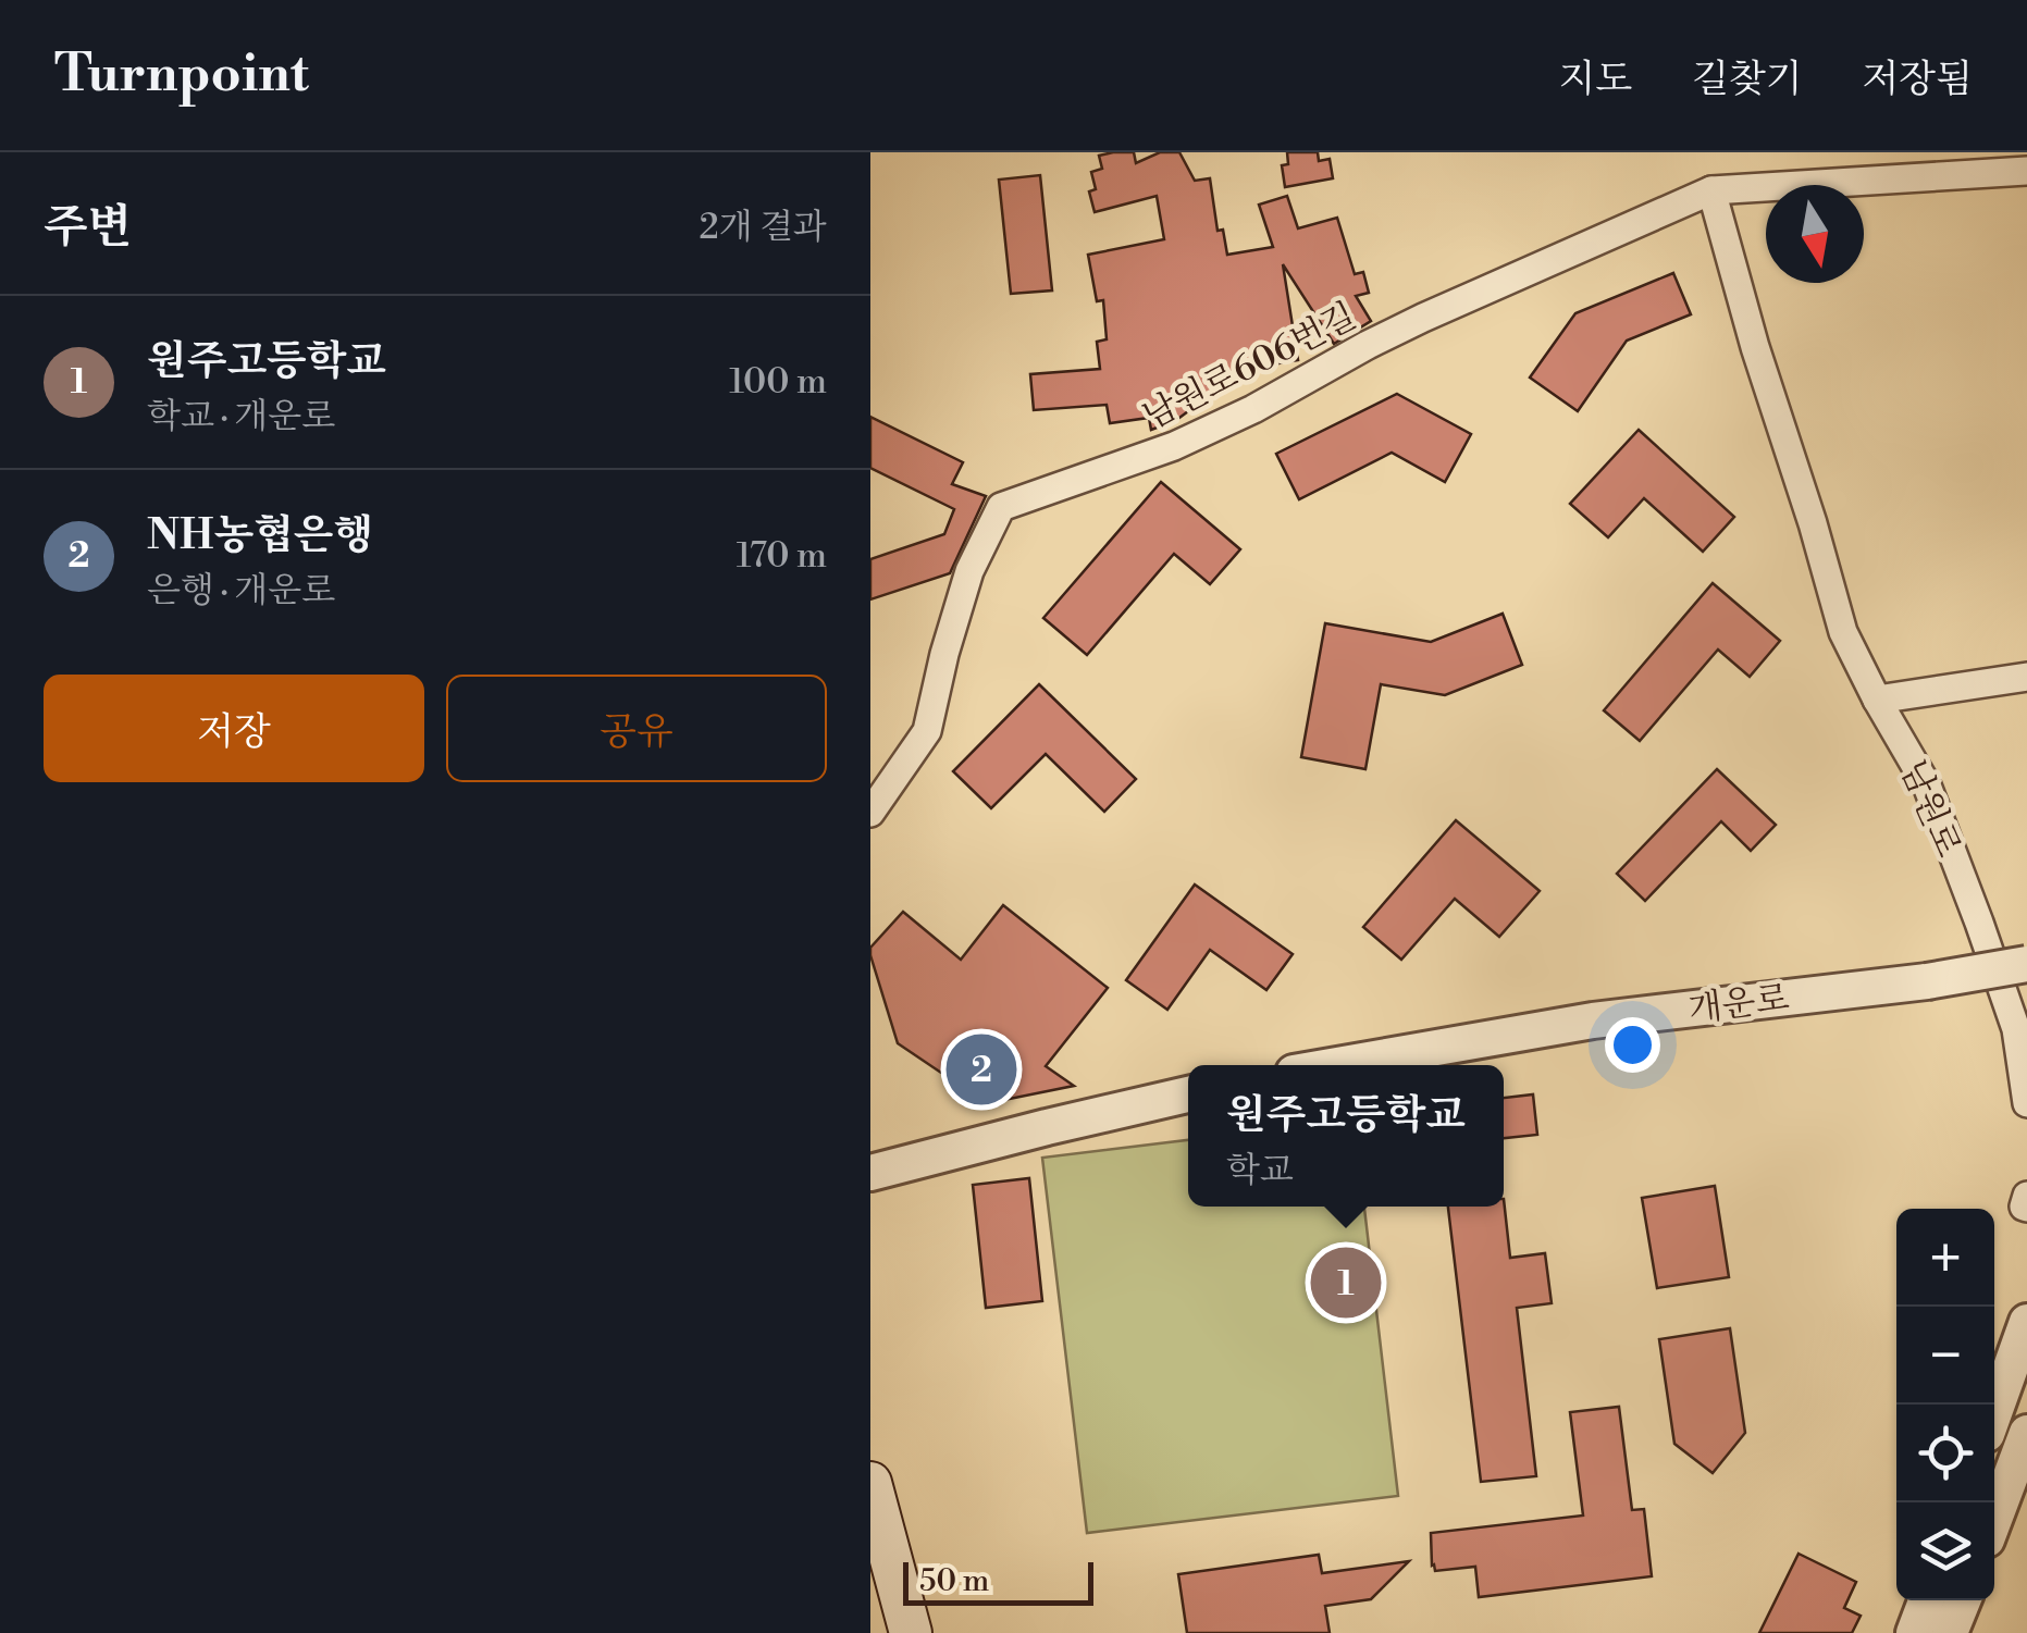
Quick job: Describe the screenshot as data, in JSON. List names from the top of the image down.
{
  "streets": {
    "street": ["남원로606번길", "남원로", "개운로"]
  },
  "crossings": [
    ["남원로606번길", "남원로"]
  ],
  "scale_bar": "50 m",
  "north": "bottom",
  "page": {
    "header": "Turnpoint",
    "nav": ["지도", "길찾기", "저장됨"],
    "heading": ["주변", "2개 결과"],
    "list": [
      {
        "mark": "1",
        "name": "원주고등학교",
        "note": "학교 · 개운로",
        "value": "100 m"
      },
      {
        "mark": "2",
        "name": "NH농협은행",
        "note": "은행 · 개운로",
        "value": "170 m"
      }
    ],
    "buttons": ["저장", "공유"],
    "pins": ["2", "1"],
    "popup": ["원주고등학교", "학교"],
    "map_buttons": ["+", "−"],
    "scale": "50 m"
  }
}
